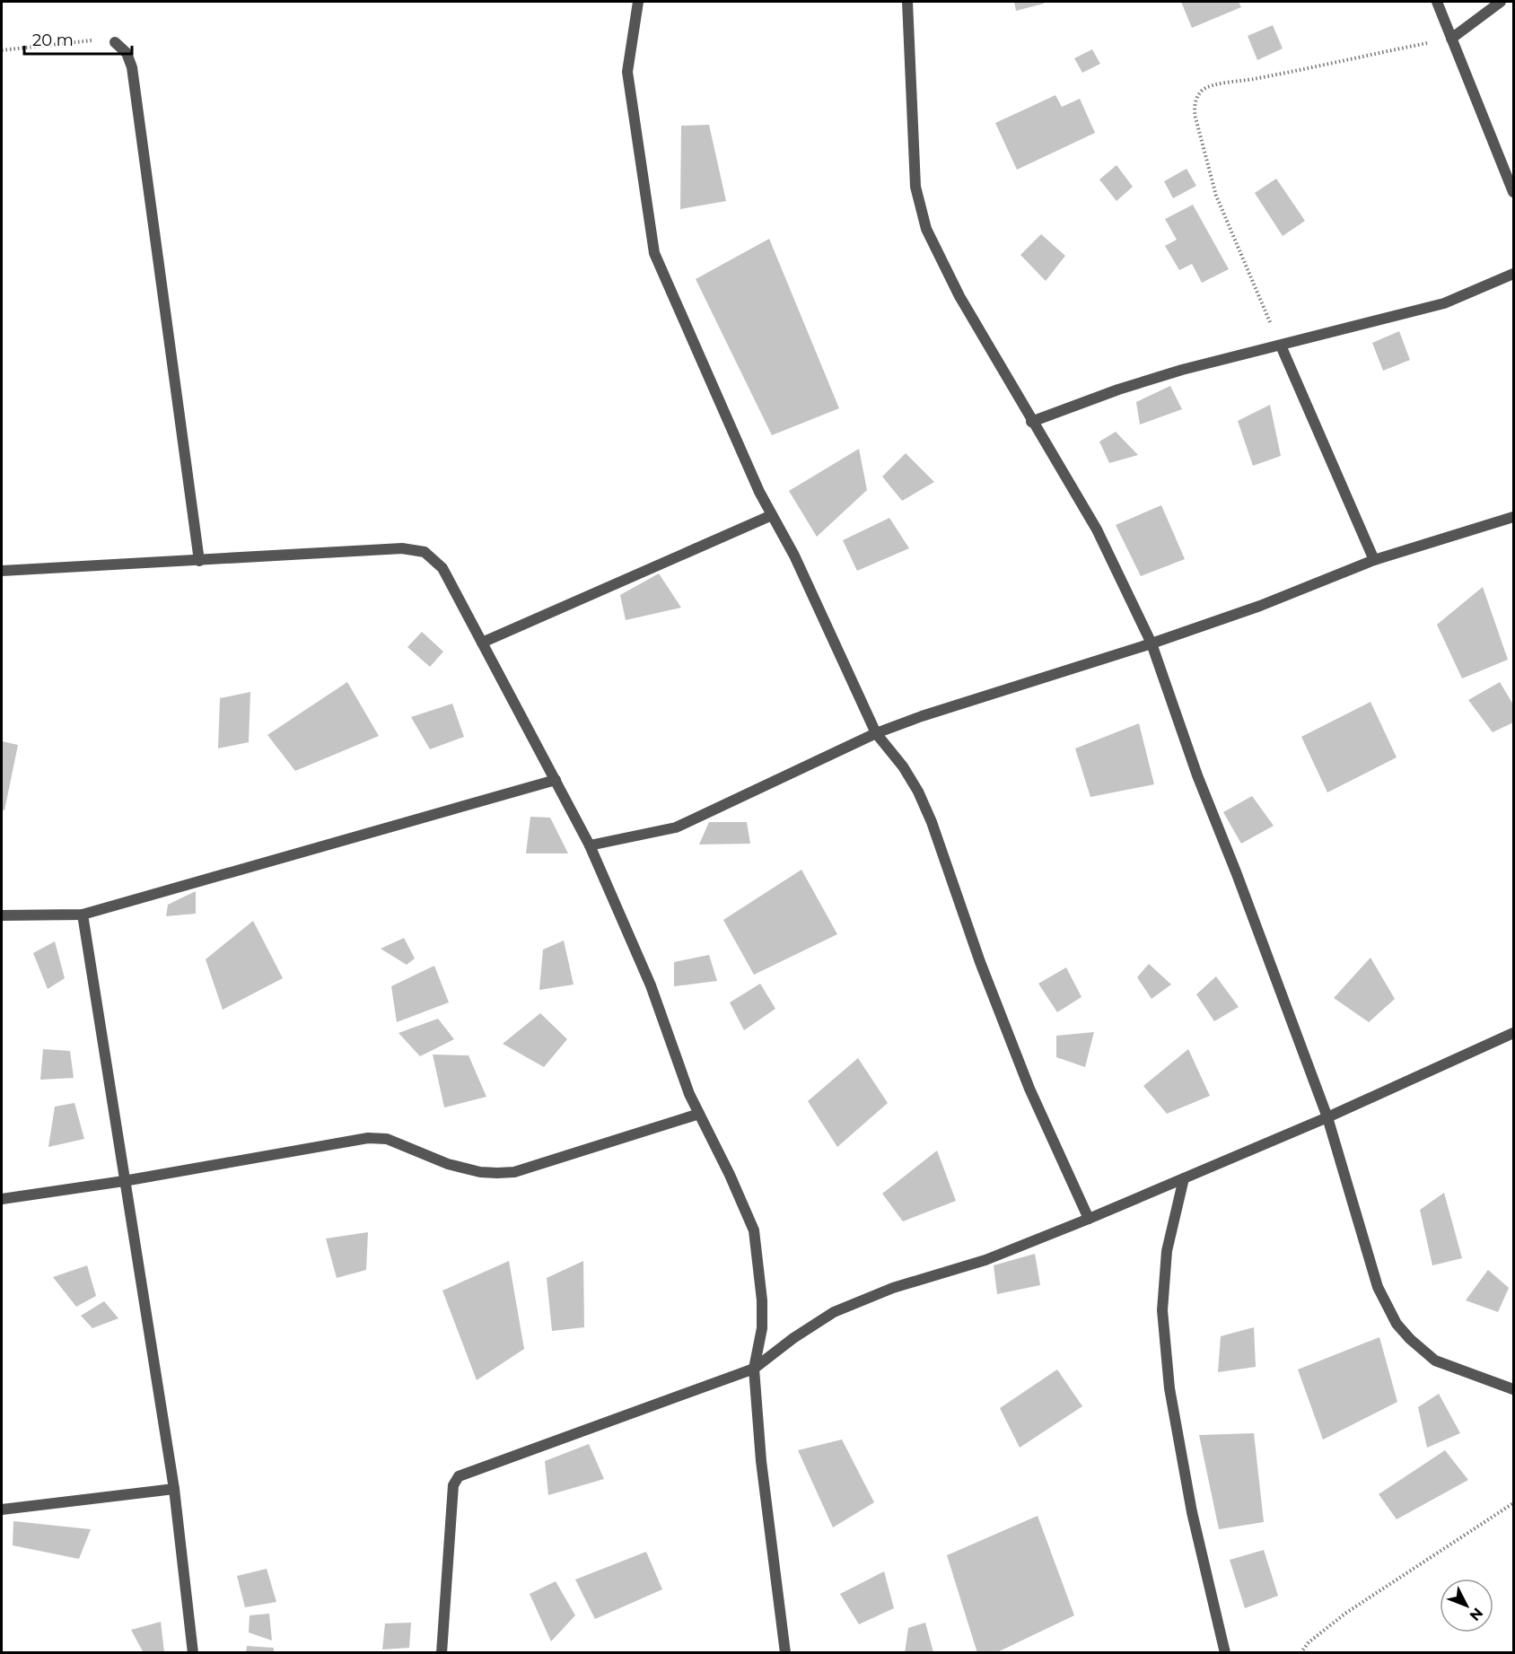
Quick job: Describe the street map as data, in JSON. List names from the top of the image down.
{
  "scale_bar": "20 m",
  "north": "bottom right"
}
